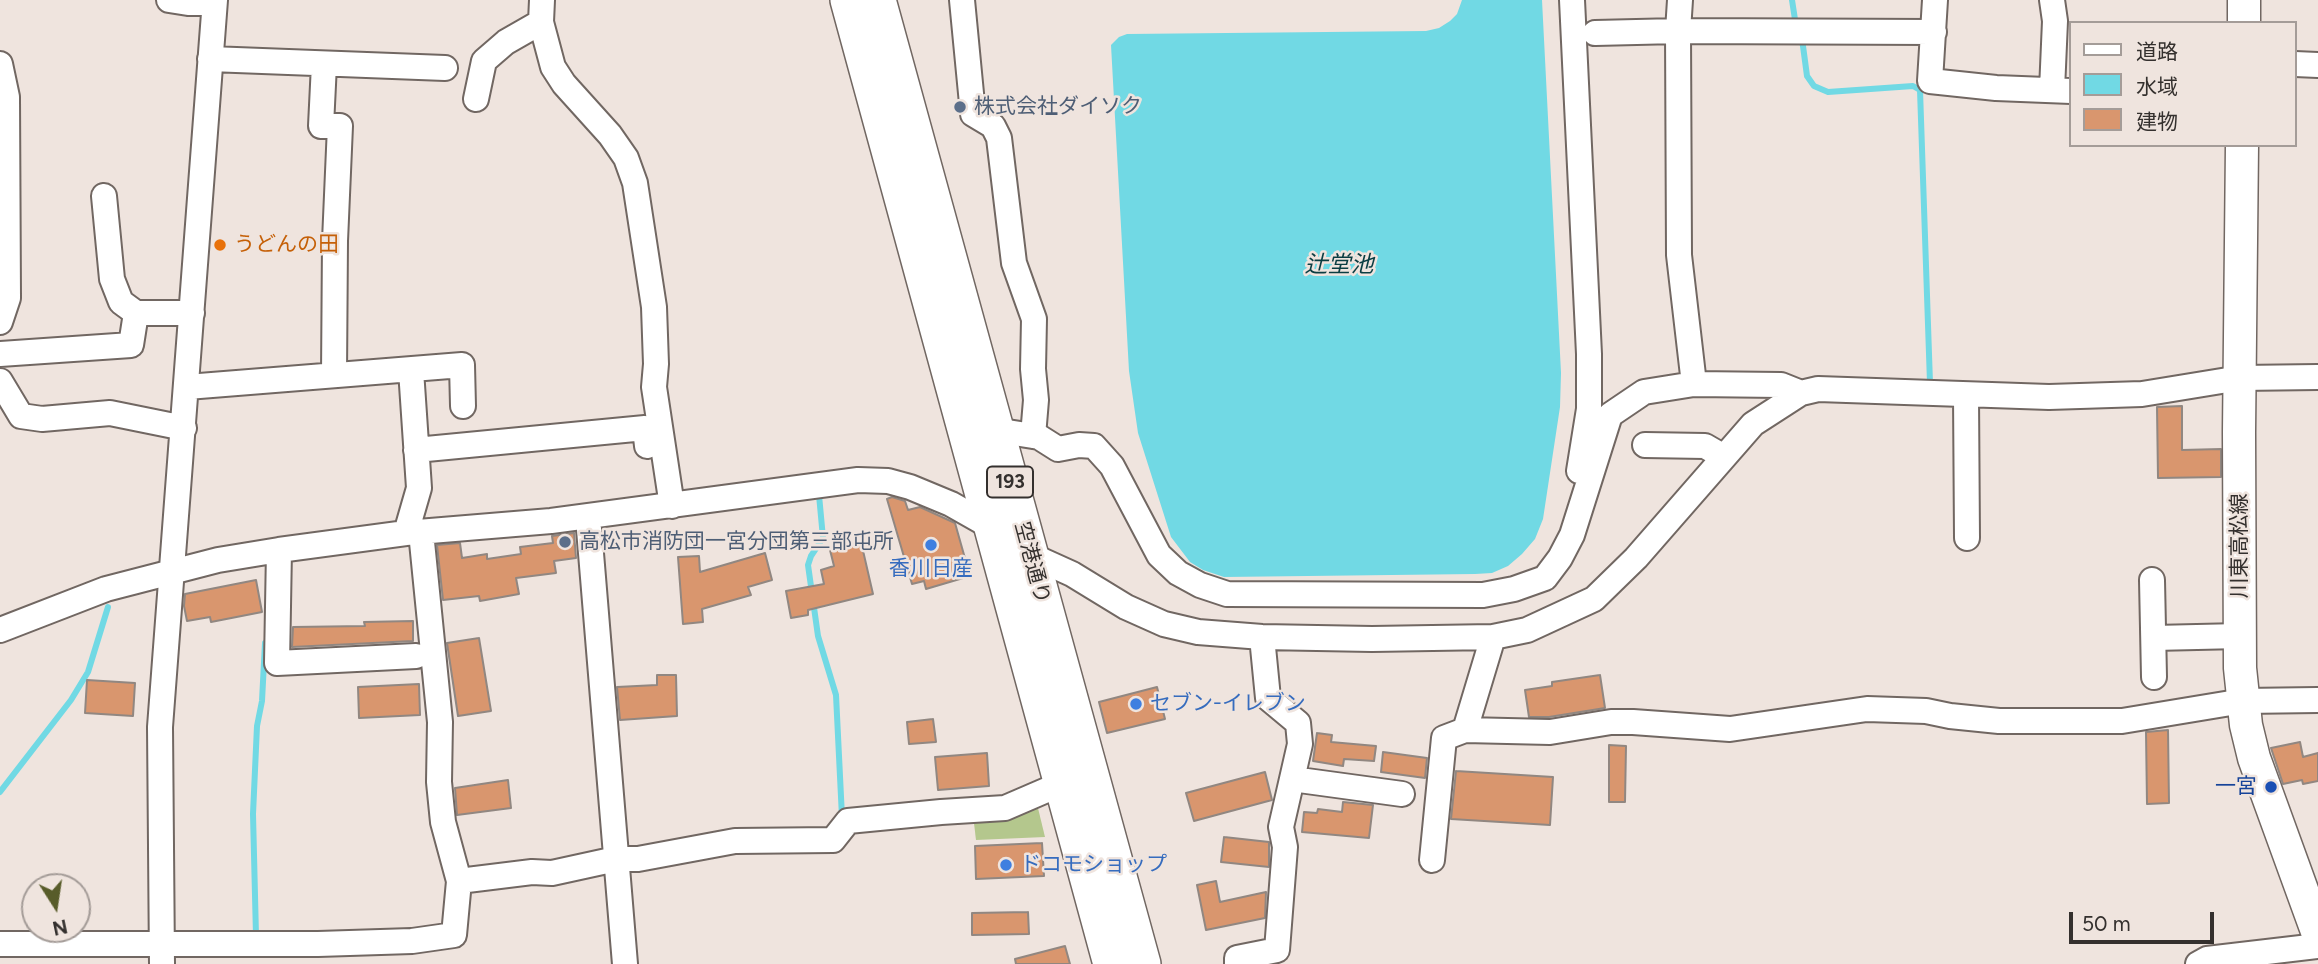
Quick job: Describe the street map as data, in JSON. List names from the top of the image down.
{
  "streets": {
    "highway": ["193", "空港通り"],
    "main road": ["川東高松線"]
  },
  "water": ["辻堂池"],
  "places": [
    "株式会社ダイソク",
    "うどんの田",
    "高松市消防団一宮分団第三部屯所",
    "香川日産",
    "セブン-イレブン",
    "一宮",
    "ドコモショップ"
  ],
  "legend": ["道路", "水域", "建物"],
  "scale_bar": "50 m",
  "north": "bottom"
}
